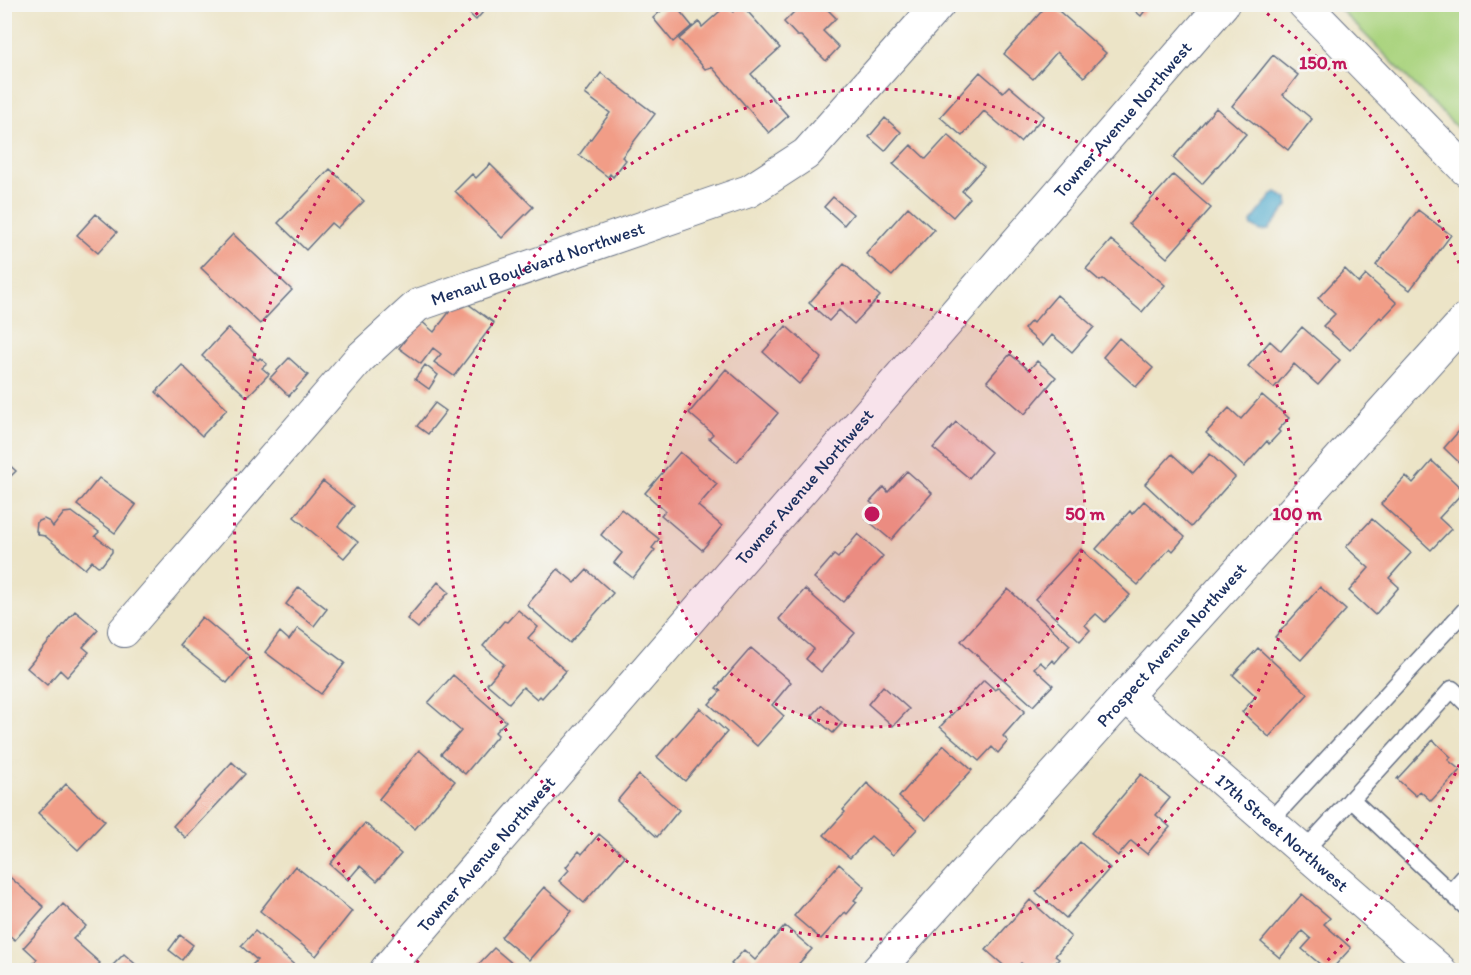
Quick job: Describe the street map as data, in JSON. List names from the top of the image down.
{
  "streets": {
    "street": [
      "Towner Avenue Northwest",
      "Menaul Boulevard Northwest",
      "Prospect Avenue Northwest",
      "17th Street Northwest"
    ]
  },
  "crossings": [
    ["Prospect Avenue Northwest", "17th Street Northwest"]
  ],
  "rings": ["150 m", "50 m", "100 m"]
}
